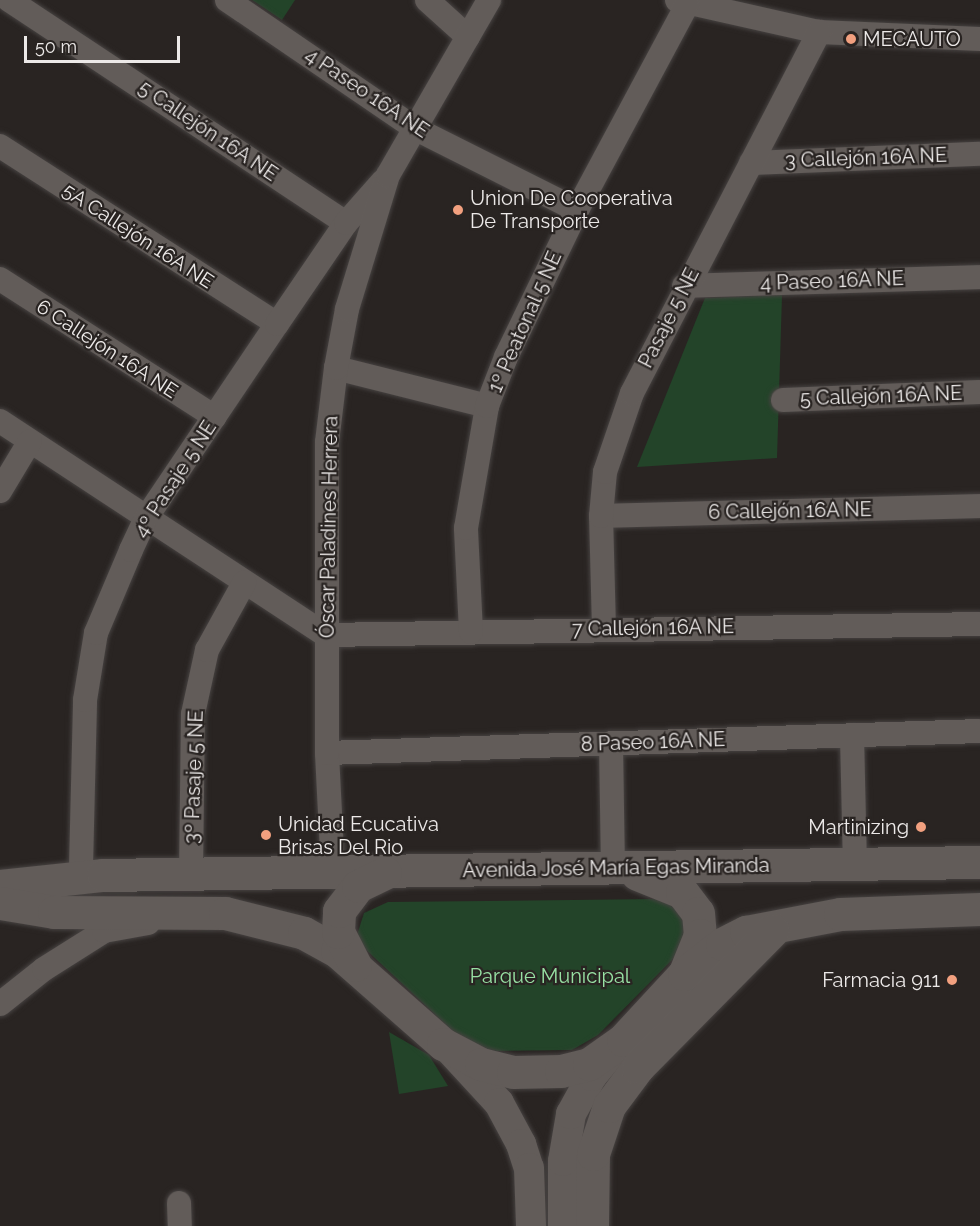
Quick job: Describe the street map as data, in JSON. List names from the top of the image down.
{
  "streets": {
    "main road": ["Avenida José María Egas Miranda"],
    "street": [
      "4 Paseo 16A NE",
      "5 Callejón 16A NE",
      "3 Callejón 16A NE",
      "5A Callejón 16A NE",
      "Pasaje 5 NE",
      "1º Peatonal 5 NE",
      "6 Callejón 16A NE",
      "4º Pasaje 5 NE",
      "Óscar Paladines Herrera",
      "7 Callejón 16A NE",
      "8 Paseo 16A NE",
      "3º Pasaje 5 NE"
    ]
  },
  "crossings": [
    ["4 Paseo 16A NE", "Pasaje 5 NE"],
    ["4 Paseo 16A NE", "1º Peatonal 5 NE"],
    ["4 Paseo 16A NE", "Óscar Paladines Herrera"],
    ["5 Callejón 16A NE", "4º Pasaje 5 NE"],
    ["3 Callejón 16A NE", "Pasaje 5 NE"],
    ["5A Callejón 16A NE", "4º Pasaje 5 NE"],
    ["Pasaje 5 NE", "6 Callejón 16A NE"],
    ["Pasaje 5 NE", "7 Callejón 16A NE"],
    ["1º Peatonal 5 NE", "7 Callejón 16A NE"],
    ["6 Callejón 16A NE", "4º Pasaje 5 NE"],
    ["4º Pasaje 5 NE", "Óscar Paladines Herrera"],
    ["4º Pasaje 5 NE", "Avenida José María Egas Miranda"],
    ["Óscar Paladines Herrera", "7 Callejón 16A NE"],
    ["Óscar Paladines Herrera", "8 Paseo 16A NE"],
    ["Óscar Paladines Herrera", "Avenida José María Egas Miranda"],
    ["3º Pasaje 5 NE", "Avenida José María Egas Miranda"]
  ],
  "parks": ["Parque Municipal"],
  "places": [
    "MECAUTO",
    "Union De Cooperativa De Transporte",
    "Martinizing",
    "Unidad Ecucativa Brisas Del Rio",
    "Farmacia 911"
  ],
  "scale_bar": "50 m"
}
